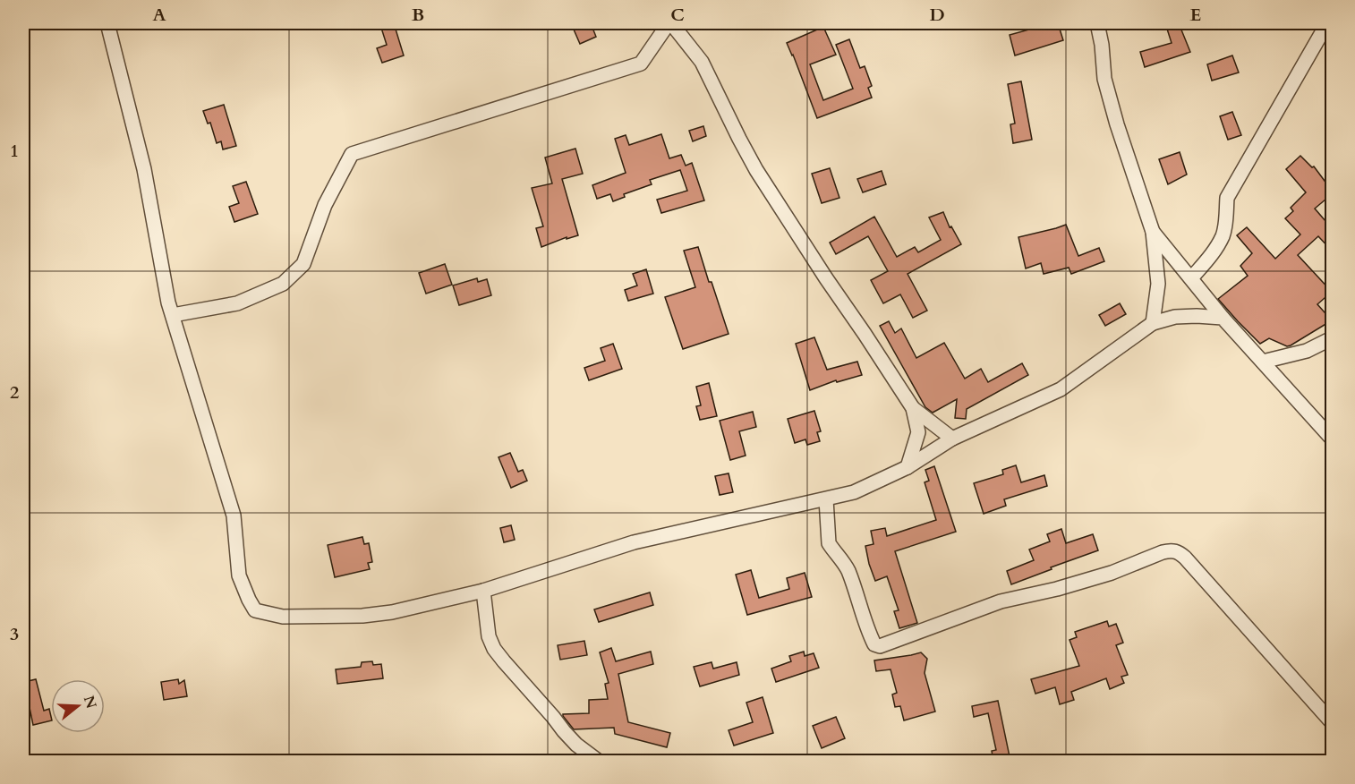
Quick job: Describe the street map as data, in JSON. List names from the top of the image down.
{
  "north": "right",
  "grid": {
    "columns": [
      "A",
      "B",
      "C",
      "D",
      "E"
    ],
    "rows": ["1", "2", "3"]
  }
}
